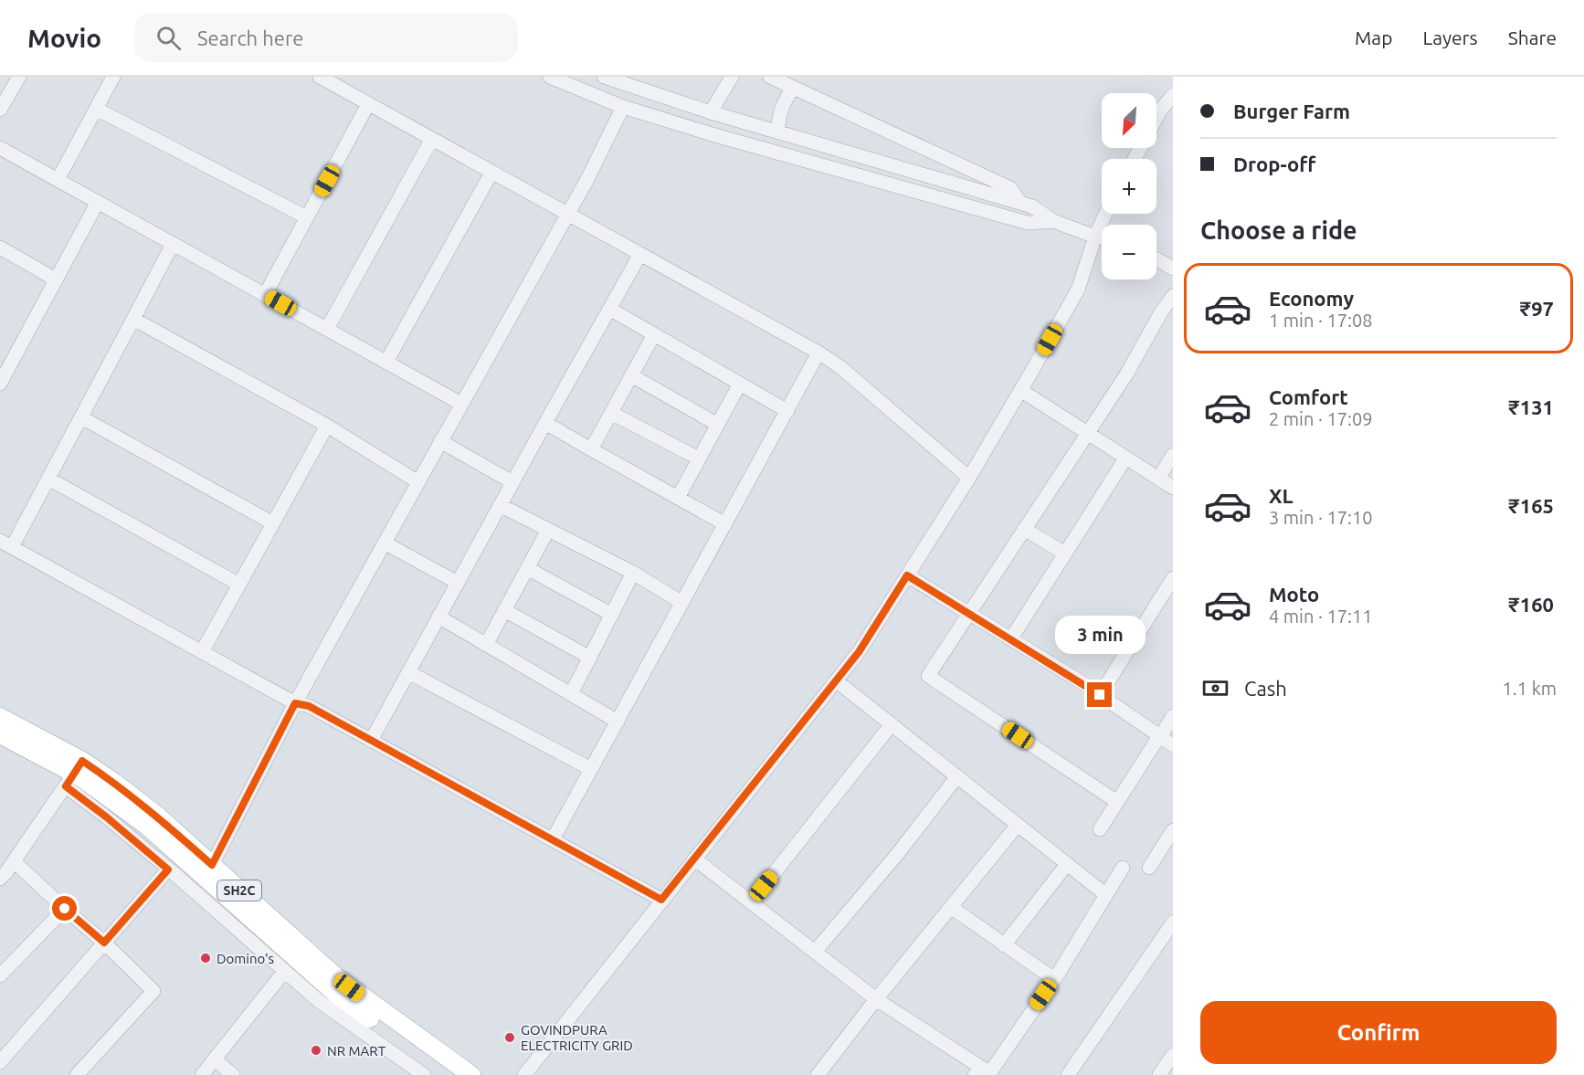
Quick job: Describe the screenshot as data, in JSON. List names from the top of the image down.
{
  "streets": {
    "main road": ["SH2C"]
  },
  "places": ["Domino's", "GOVINDPURA ELECTRICITY GRID", "NR MART"],
  "north": "bottom left",
  "page": {
    "header": "Movio",
    "search": "Search here",
    "nav": ["Map", "Layers", "Share"],
    "banner": ["Burger Farm", "Drop-off"],
    "map_buttons": ["+", "−"],
    "heading": "Choose a ride",
    "list": [
      {
        "name": "Economy",
        "note": "1 min · 17:08",
        "value": "₹97"
      },
      {
        "name": "Comfort",
        "note": "2 min · 17:09",
        "value": "₹131"
      },
      {
        "name": "XL",
        "note": "3 min · 17:10",
        "value": "₹165"
      },
      {
        "name": "Moto",
        "note": "4 min · 17:11",
        "value": "₹160"
      }
    ],
    "bubble": "3 min",
    "pay": ["Cash", "1.1 km"],
    "buttons": "Confirm"
  }
}
